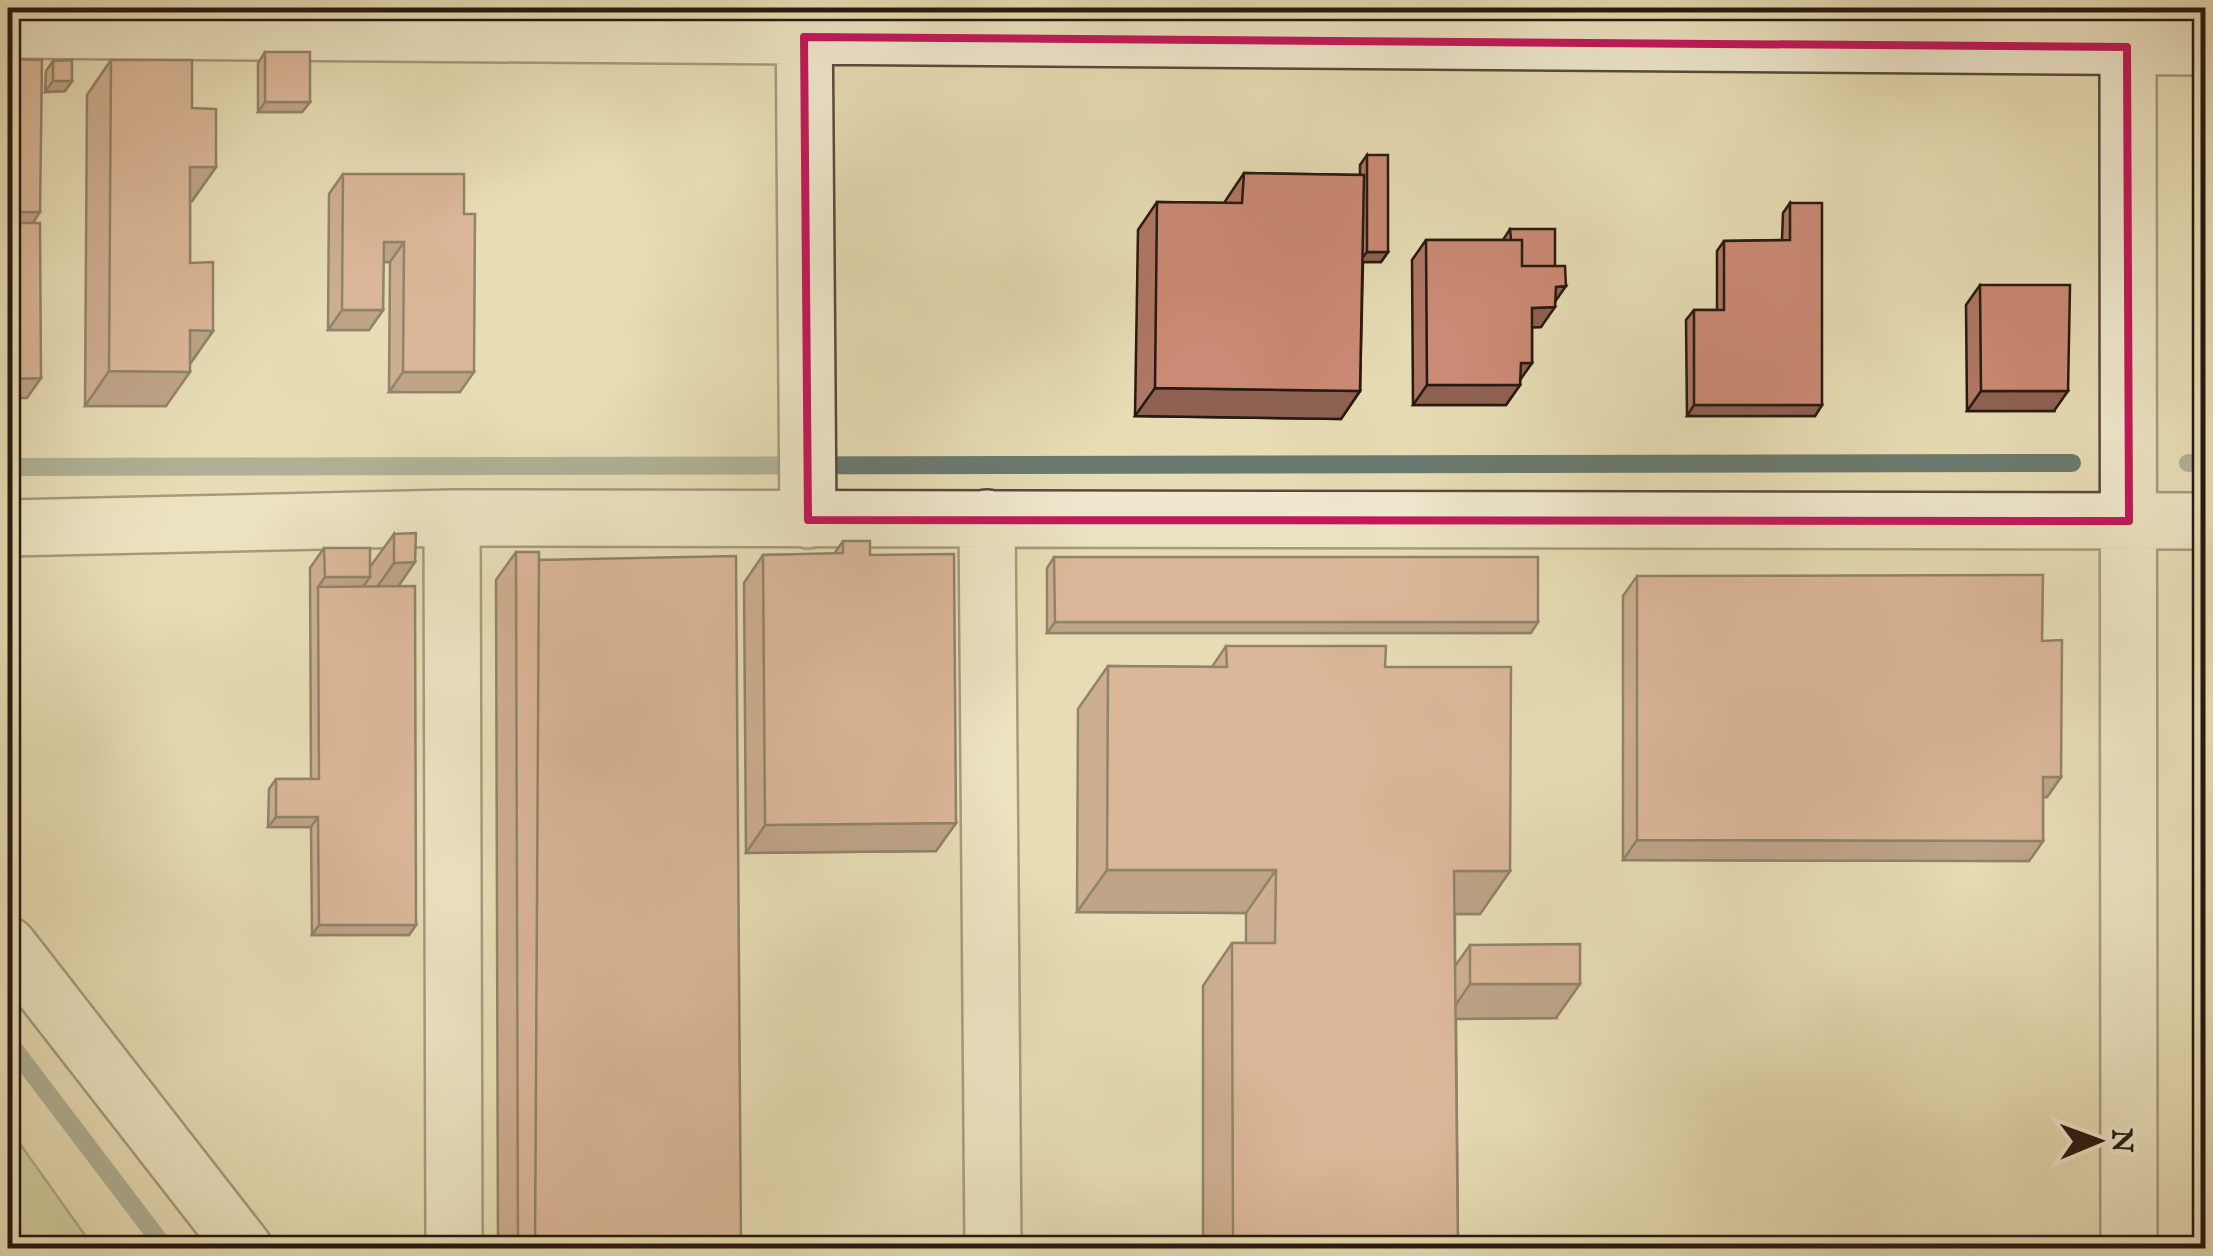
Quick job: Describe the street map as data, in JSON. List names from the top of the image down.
{
  "north": "right"
}
